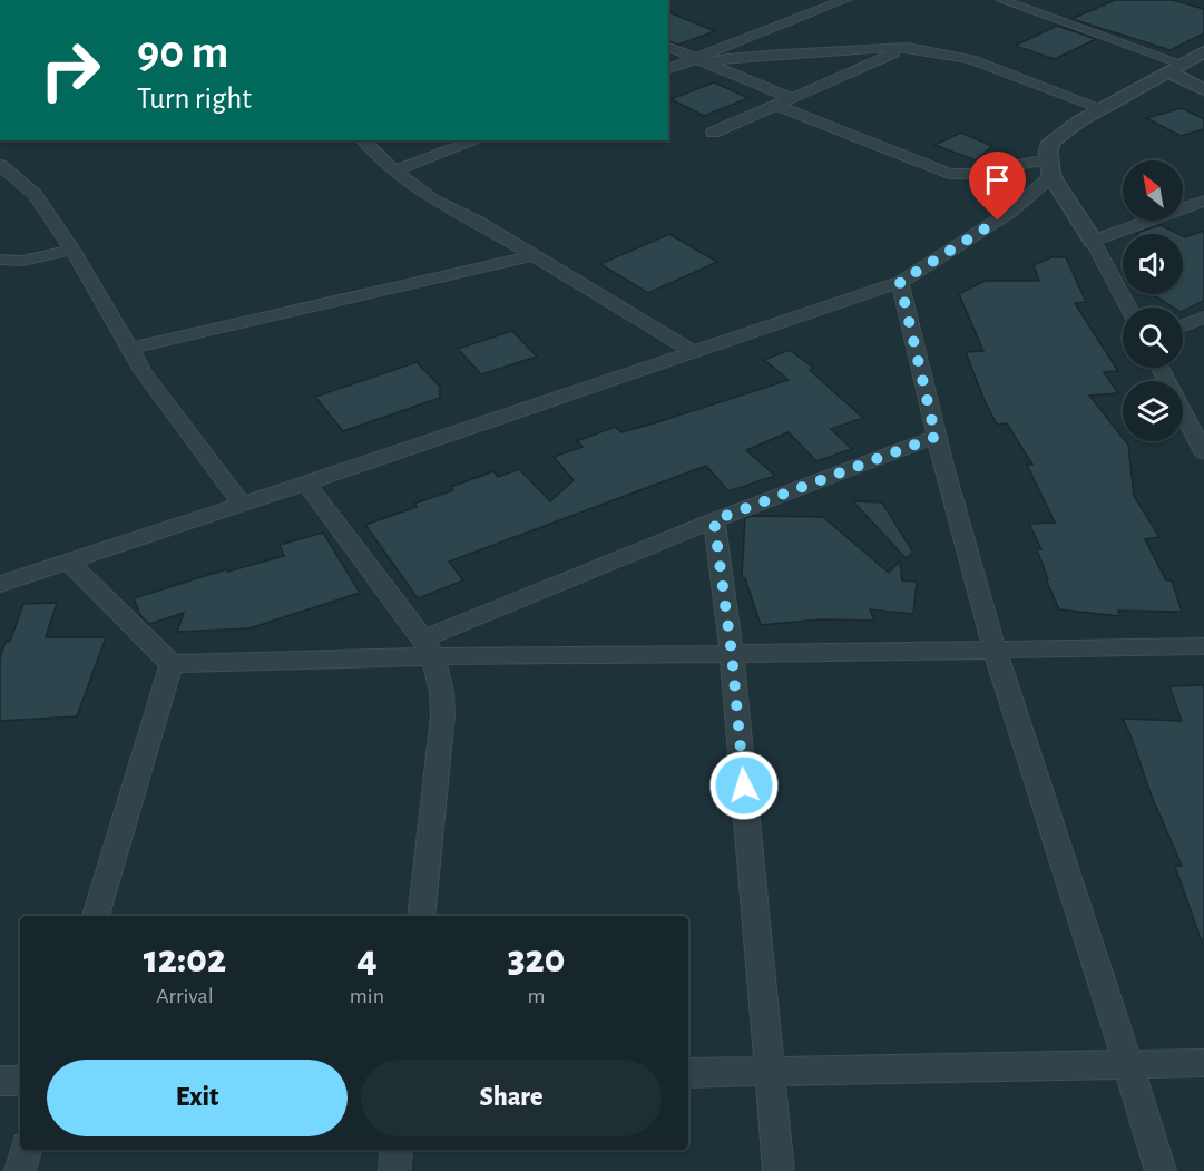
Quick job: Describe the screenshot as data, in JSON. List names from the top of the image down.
{
  "north": "top left",
  "page": {
    "turn": ["90 m", "Turn right"],
    "eta": [
      "12:02",
      "Arrival",
      "4",
      "min",
      "320",
      "m"
    ],
    "buttons": ["Exit", "Share"]
  }
}
